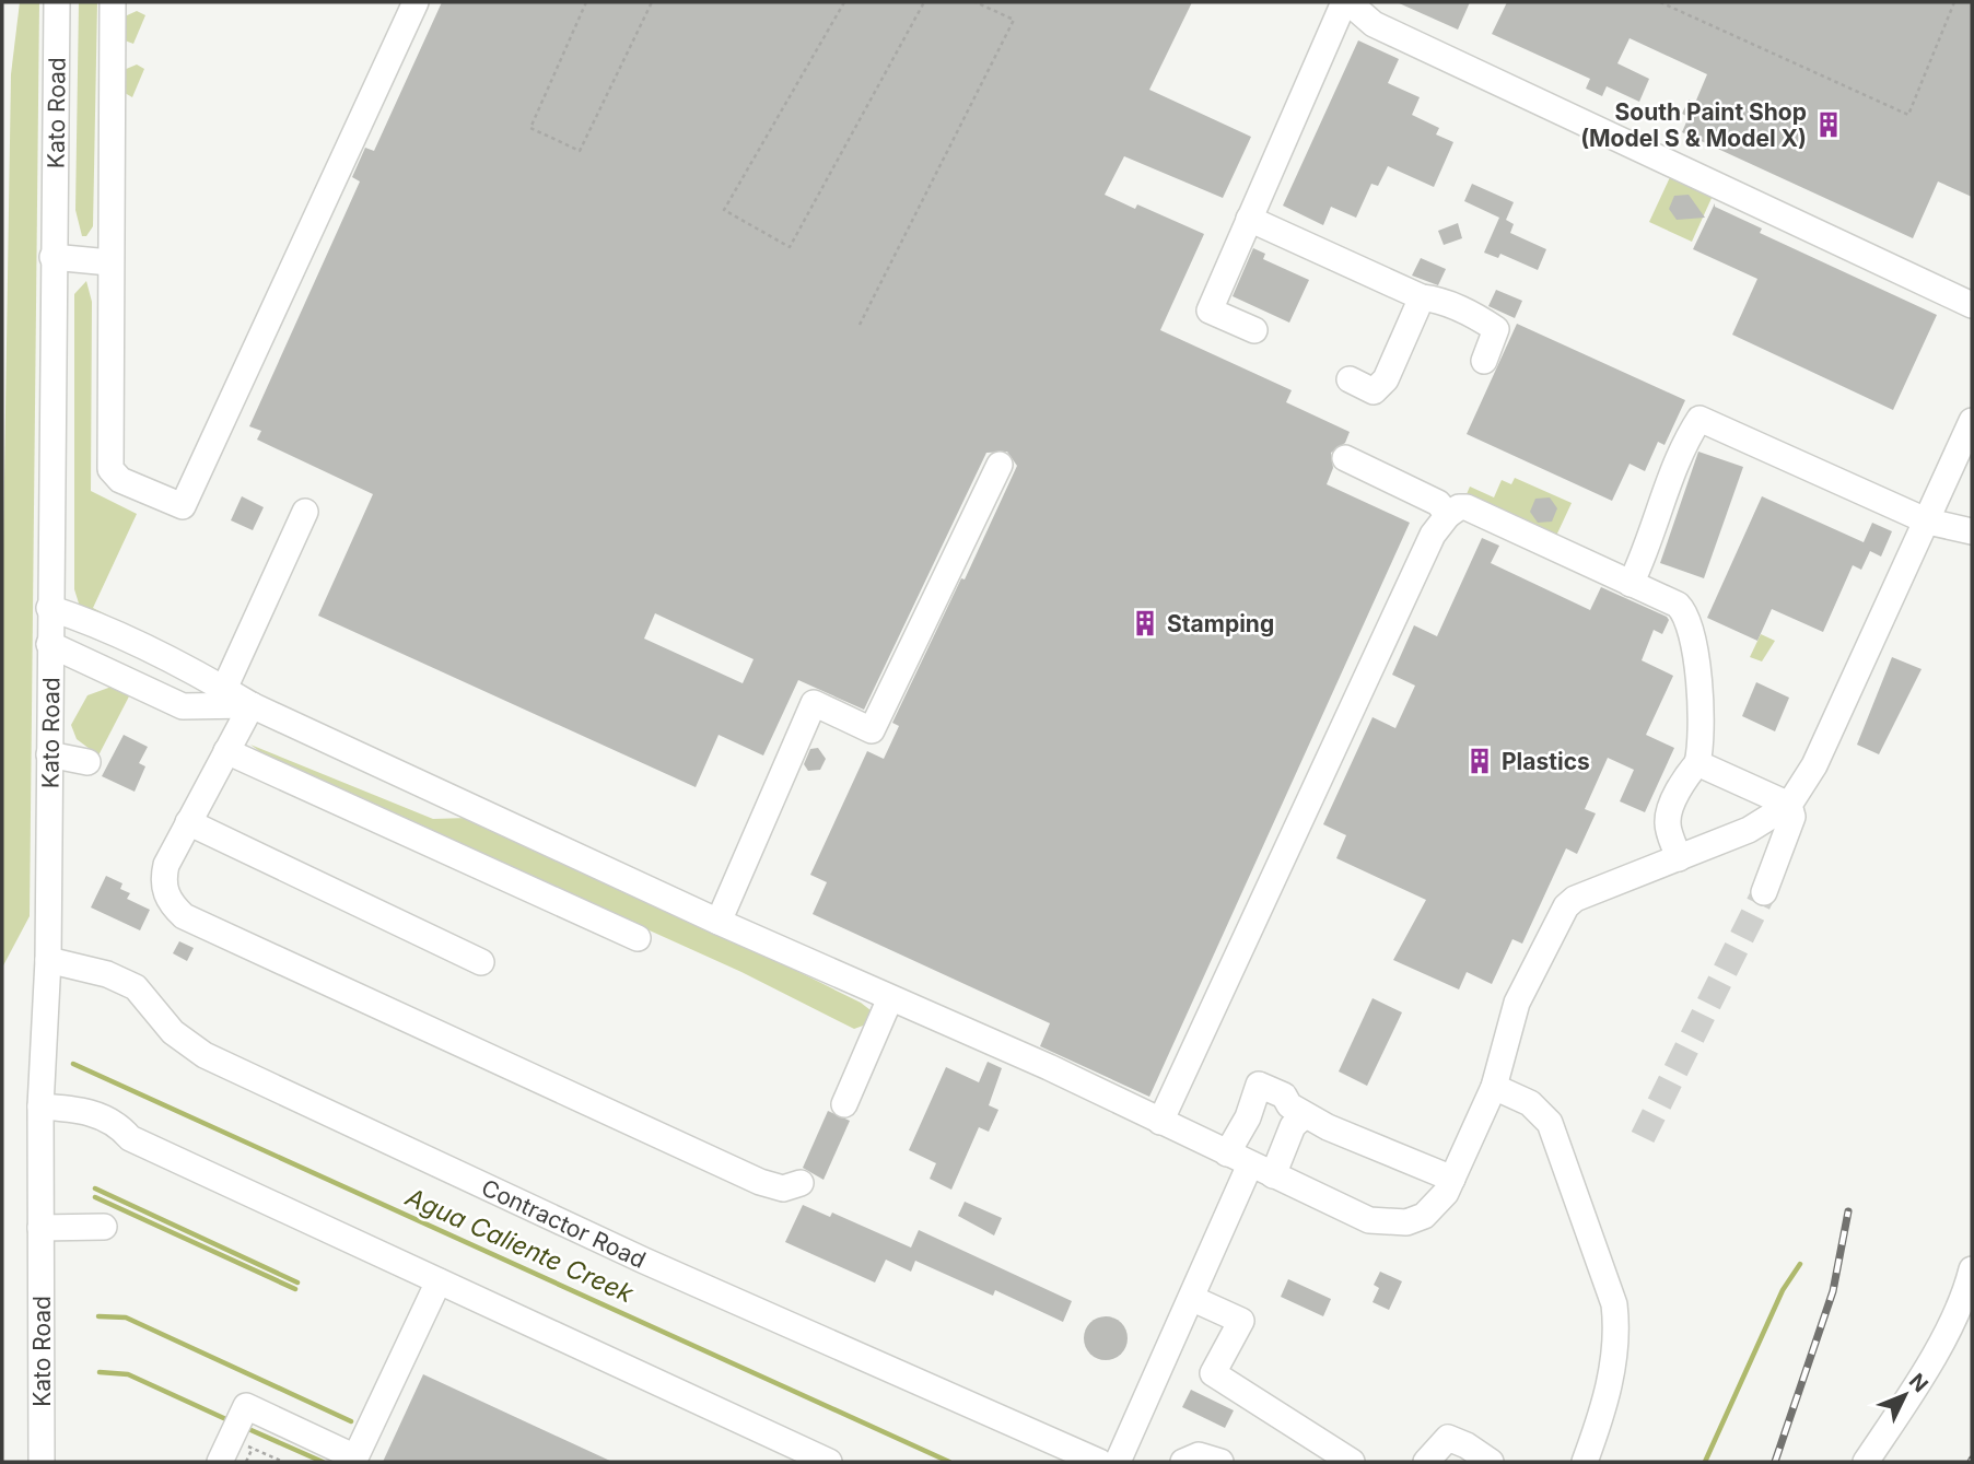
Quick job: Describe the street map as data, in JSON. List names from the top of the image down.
{
  "streets": {
    "street": ["Kato Road", "Contractor Road"]
  },
  "crossings": [
    ["Kato Road", "Contractor Road"]
  ],
  "water": ["Agua Caliente Creek"],
  "places": {
    "building": ["South Paint Shop (Model S & Model X)", "Stamping", "Plastics"]
  },
  "north": "top right"
}
